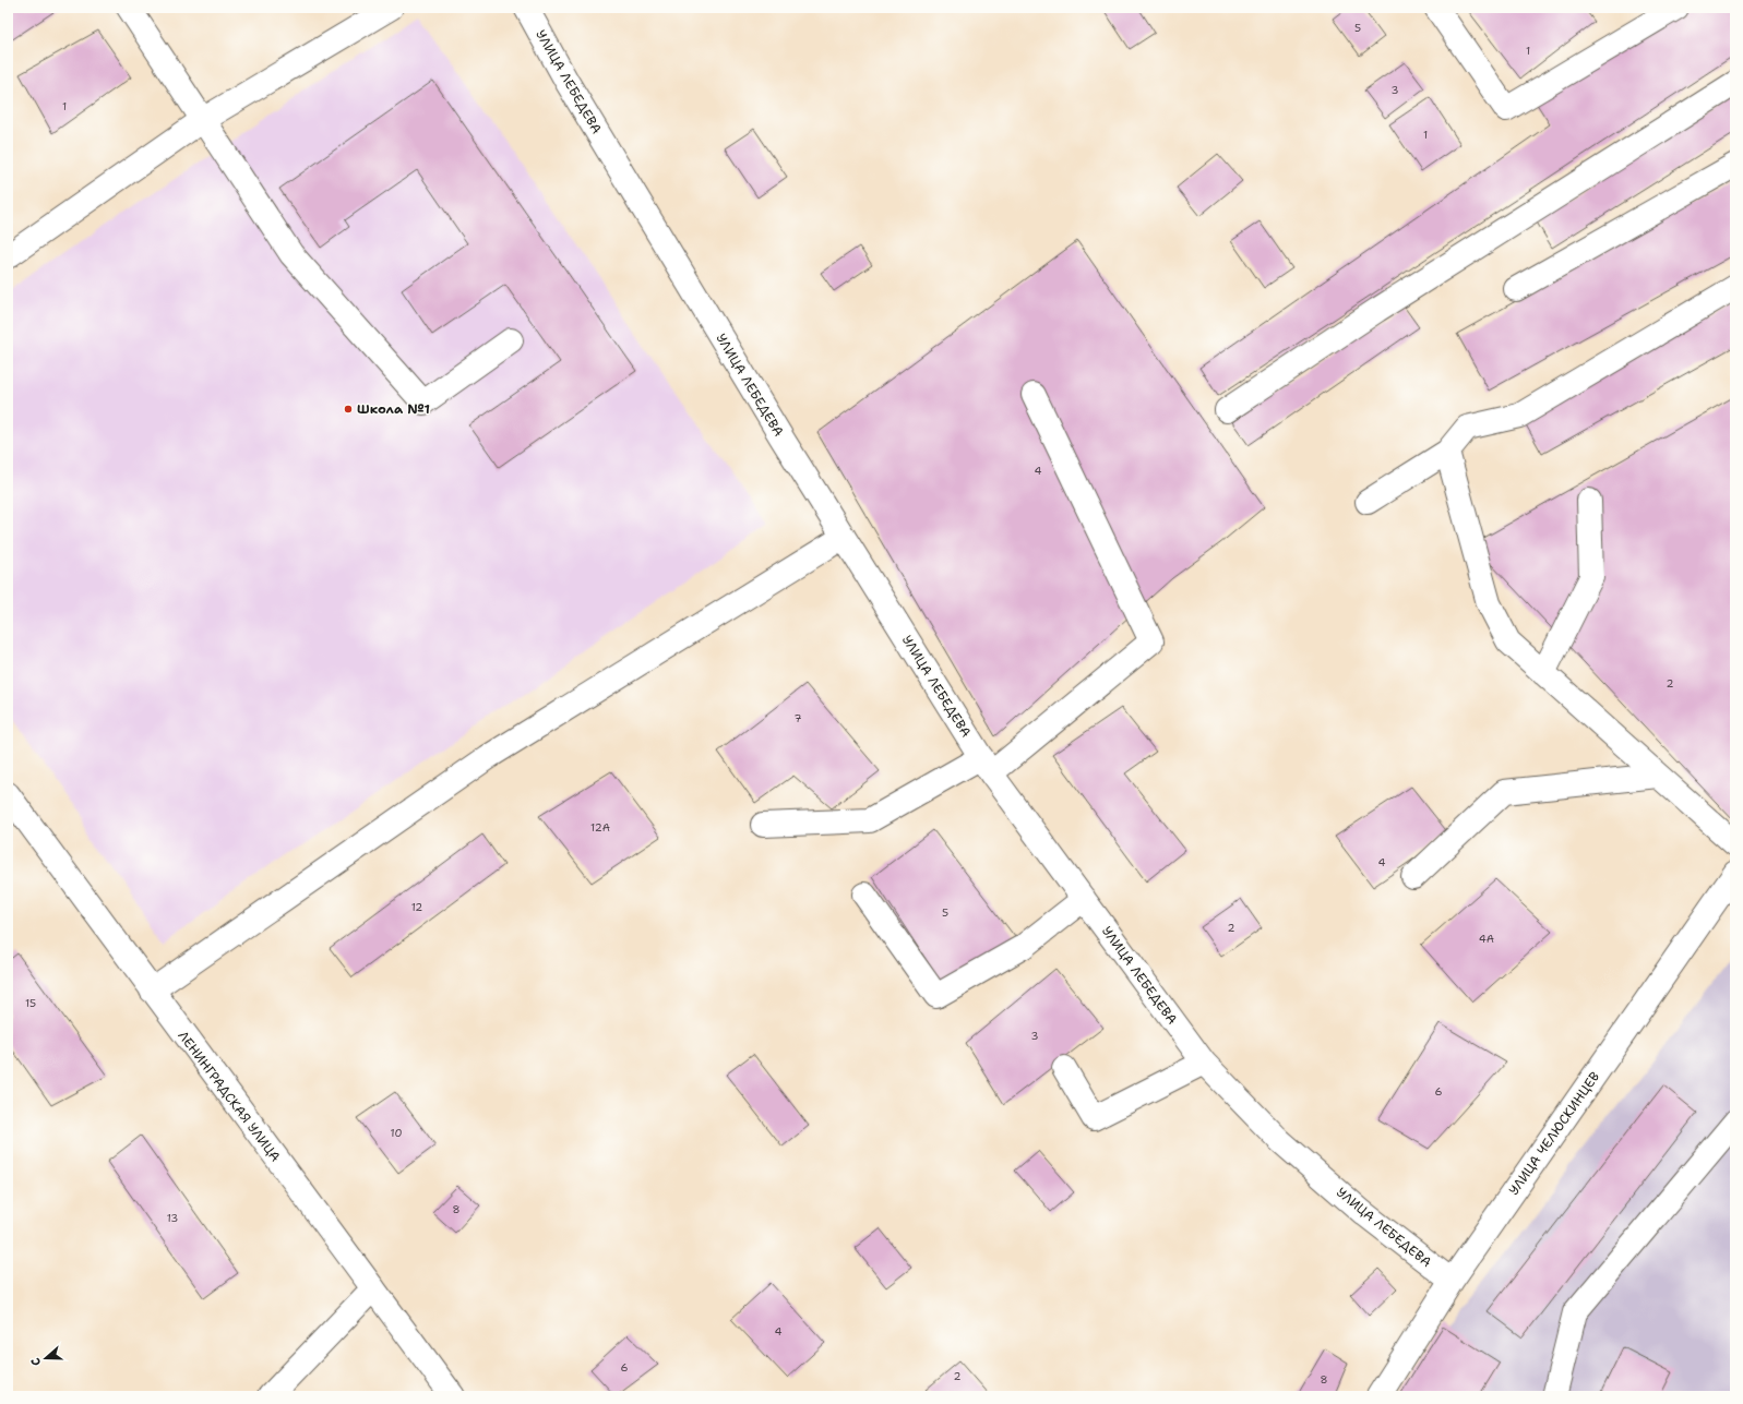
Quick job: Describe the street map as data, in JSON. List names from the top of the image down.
{
  "streets": {
    "street": ["УЛИЦА ЛЕБЕДЕВА", "ЛЕНИНГРАДСКАЯ УЛИЦА", "УЛИЦА ЧЕЛЮСКИНЦЕВ"]
  },
  "crossings": [
    ["УЛИЦА ЛЕБЕДЕВА", "УЛИЦА ЧЕЛЮСКИНЦЕВ"]
  ],
  "places": ["Школа №1"],
  "house_numbers": [
    "5",
    "1",
    "3",
    "1",
    "1",
    "4",
    "2",
    "7",
    "12А",
    "4",
    "12",
    "5",
    "2",
    "4А",
    "15",
    "3",
    "6",
    "10",
    "8",
    "13",
    "4",
    "6",
    "2",
    "8"
  ],
  "north": "left"
}
